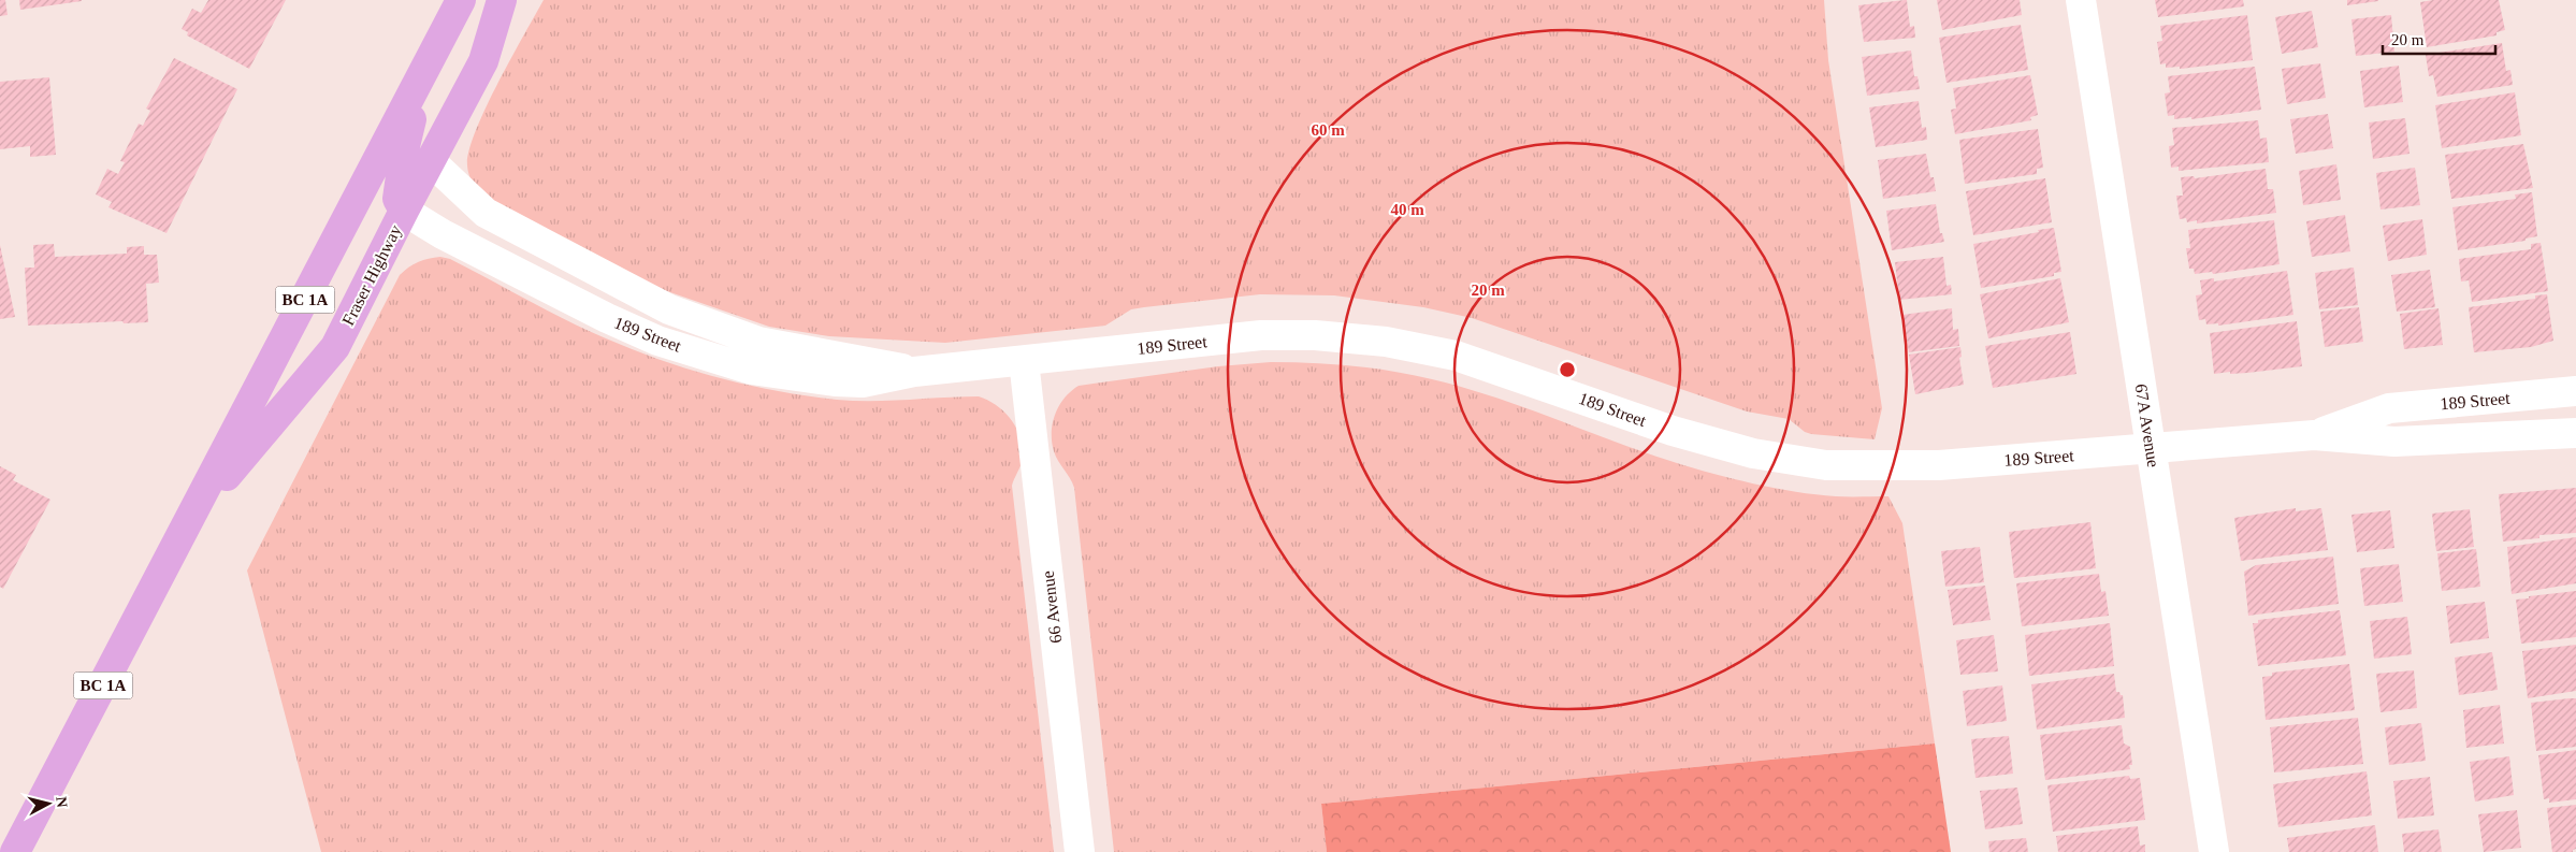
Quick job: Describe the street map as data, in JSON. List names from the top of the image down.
{
  "streets": {
    "main road": ["Fraser Highway", "BC 1A"],
    "street": ["189 Street", "67A Avenue", "66 Avenue"]
  },
  "crossings": [
    ["Fraser Highway", "189 Street"],
    ["189 Street", "67A Avenue"],
    ["189 Street", "66 Avenue"]
  ],
  "scale_bar": "20 m",
  "north": "right",
  "rings": ["60 m", "40 m", "20 m"]
}
